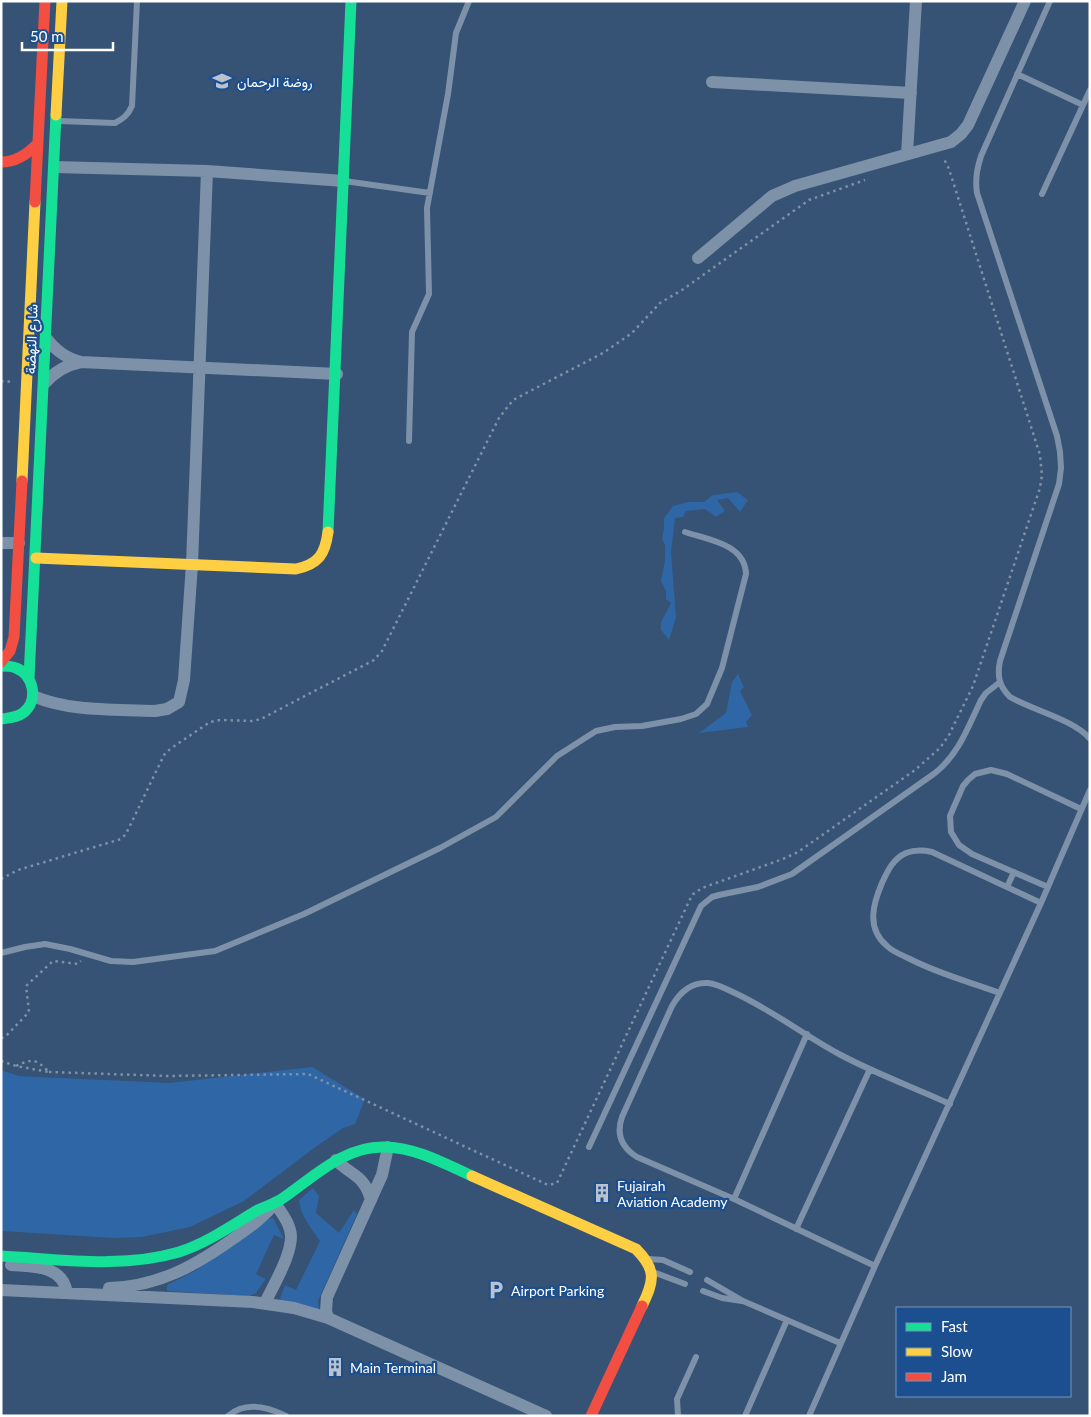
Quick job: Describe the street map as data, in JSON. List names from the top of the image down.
{
  "streets": {
    "street": ["شارع النهضة"]
  },
  "places": {
    "school or university": ["روضة الرحمان"],
    "building": ["Fujairah Aviation Academy", "Main Terminal"],
    "parking": ["Airport Parking"]
  },
  "legend": ["Fast", "Slow", "Jam"],
  "scale_bar": "50 m"
}
